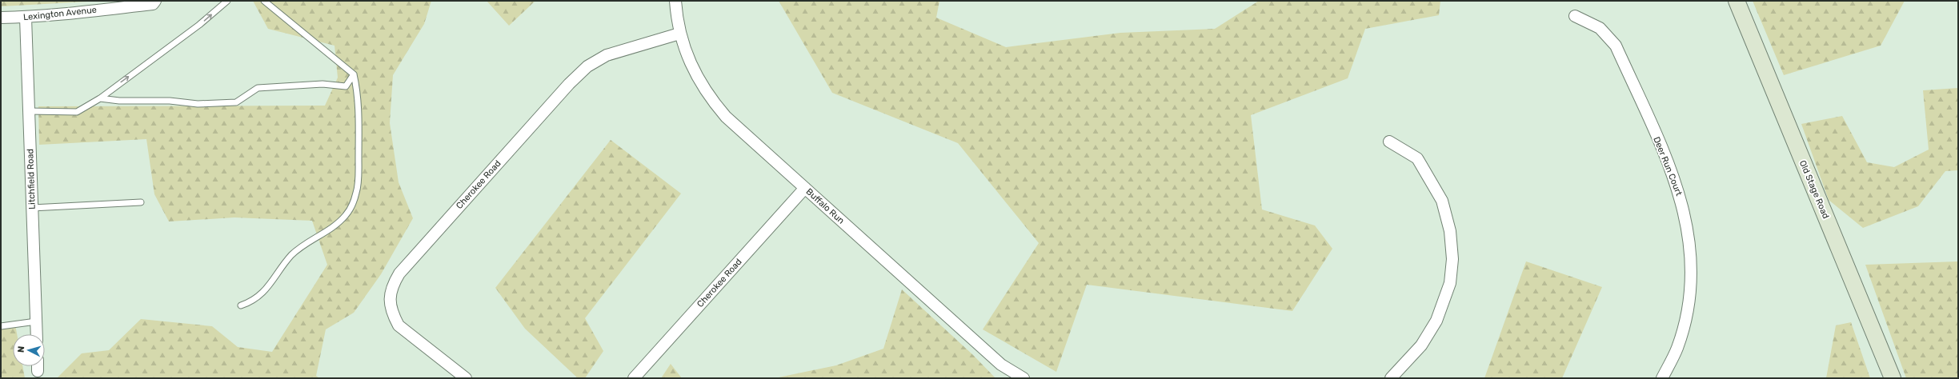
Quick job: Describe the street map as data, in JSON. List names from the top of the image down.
{
  "streets": {
    "main road": ["Old Stage Road"],
    "street": [
      "Lexington Avenue",
      "Deer Run Court",
      "Litchfield Road",
      "Cherokee Road",
      "Buffalo Run"
    ]
  },
  "crossings": [
    ["Lexington Avenue", "Litchfield Road"],
    ["Cherokee Road", "Buffalo Run"]
  ],
  "north": "left"
}
